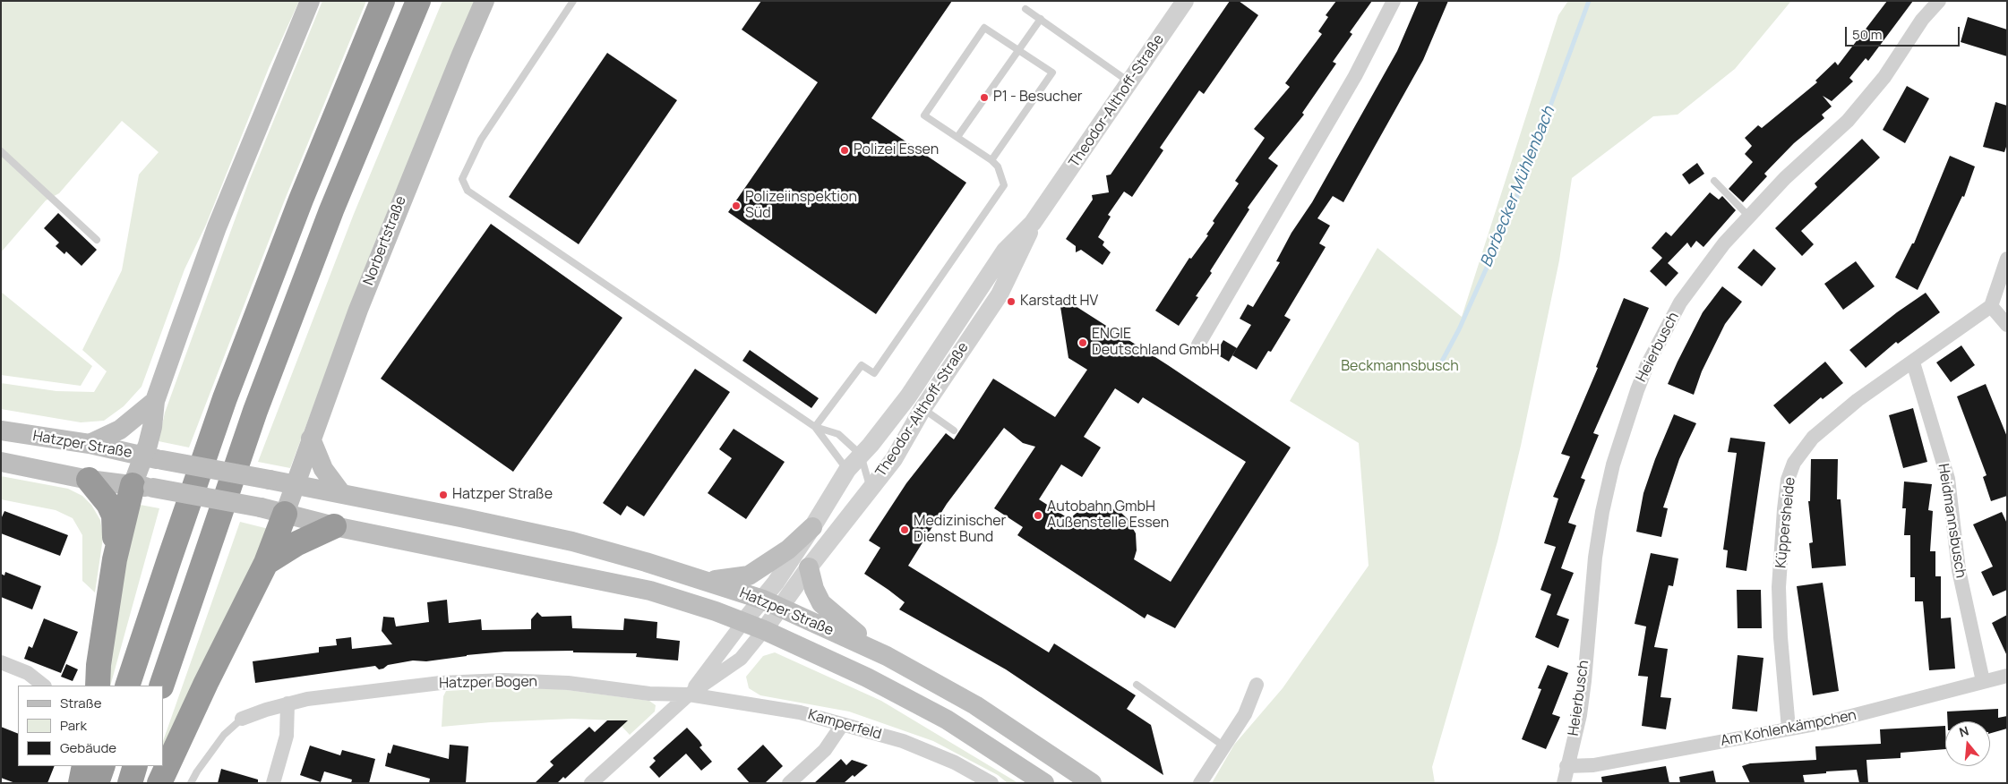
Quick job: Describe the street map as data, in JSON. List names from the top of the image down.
{
  "streets": {
    "main road": ["Norbertstraße", "Hatzper Straße"],
    "street": [
      "Theodor-Althoff-Straße",
      "Heierbusch",
      "Heidmannsbusch",
      "Küppersheide",
      "Hatzper Bogen",
      "Kamperfeld",
      "Am Kohlenkämpchen"
    ]
  },
  "crossings": [
    ["Theodor-Althoff-Straße", "Hatzper Straße"],
    ["Norbertstraße", "Hatzper Straße"],
    ["Heierbusch", "Am Kohlenkämpchen"],
    ["Heidmannsbusch", "Küppersheide"],
    ["Heidmannsbusch", "Am Kohlenkämpchen"],
    ["Küppersheide", "Am Kohlenkämpchen"],
    ["Hatzper Bogen", "Kamperfeld"]
  ],
  "water": ["Borbecker Mühlenbach"],
  "parks": ["Beckmannsbusch"],
  "places": [
    "P1 - Besucher",
    "Polizei Essen",
    "Polizeiinspektion Süd",
    "Karstadt HV",
    "ENGIE Deutschland GmbH",
    "Hatzper Straße",
    "Autobahn GmbH Außenstelle Essen",
    "Medizinischer Dienst Bund"
  ],
  "legend": ["Straße", "Park", "Gebäude"],
  "scale_bar": "50 m",
  "north": "top"
}
